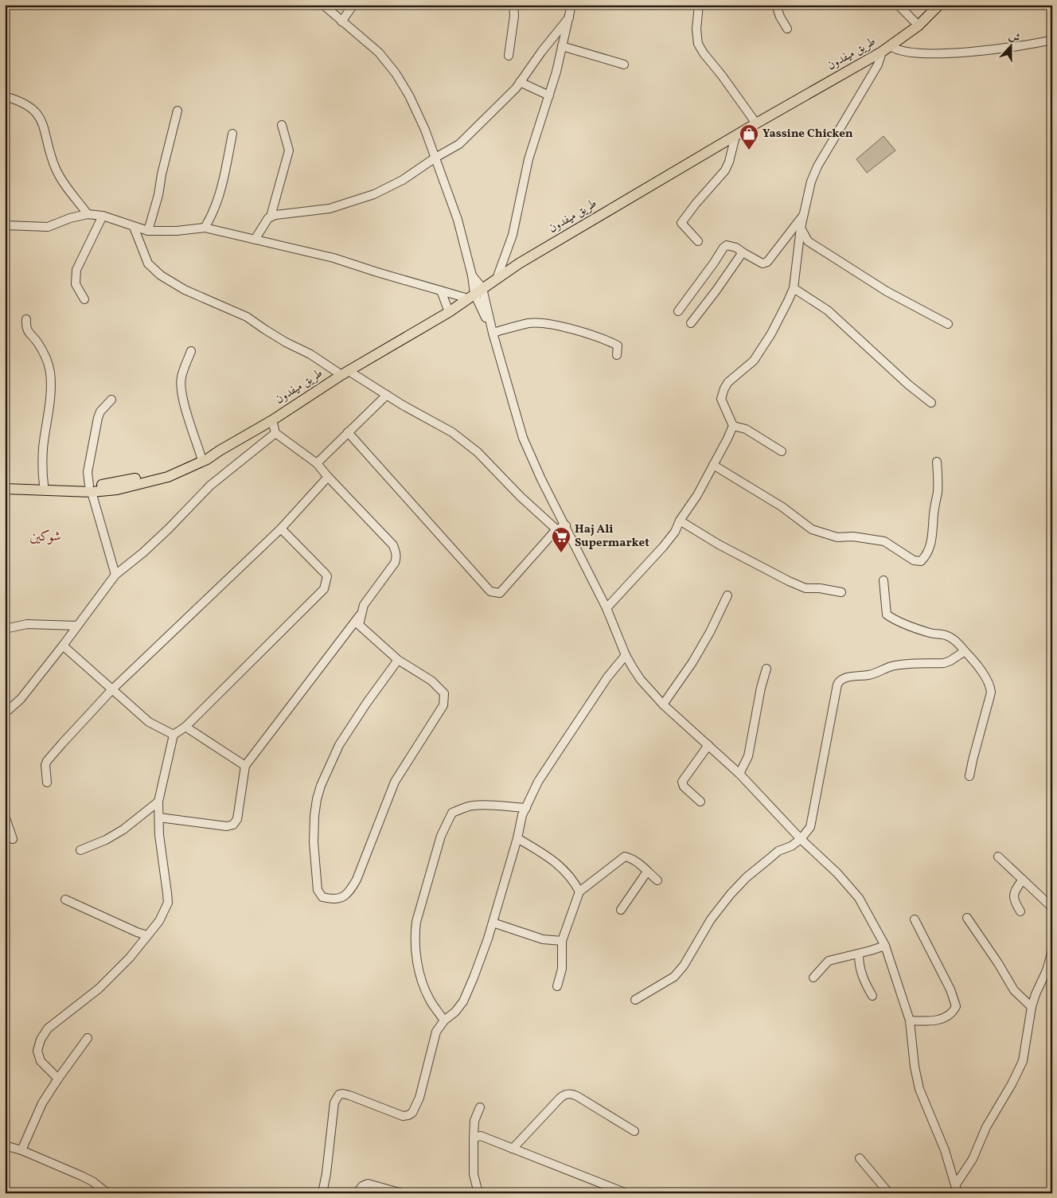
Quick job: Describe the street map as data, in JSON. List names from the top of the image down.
{
  "streets": {
    "main road": ["طريق ميفدون"]
  },
  "districts": ["شوكين"],
  "places": {
    "shop": ["Yassine Chicken"],
    "supermarket": ["Haj Ali Supermarket"]
  },
  "north": "top"
}
